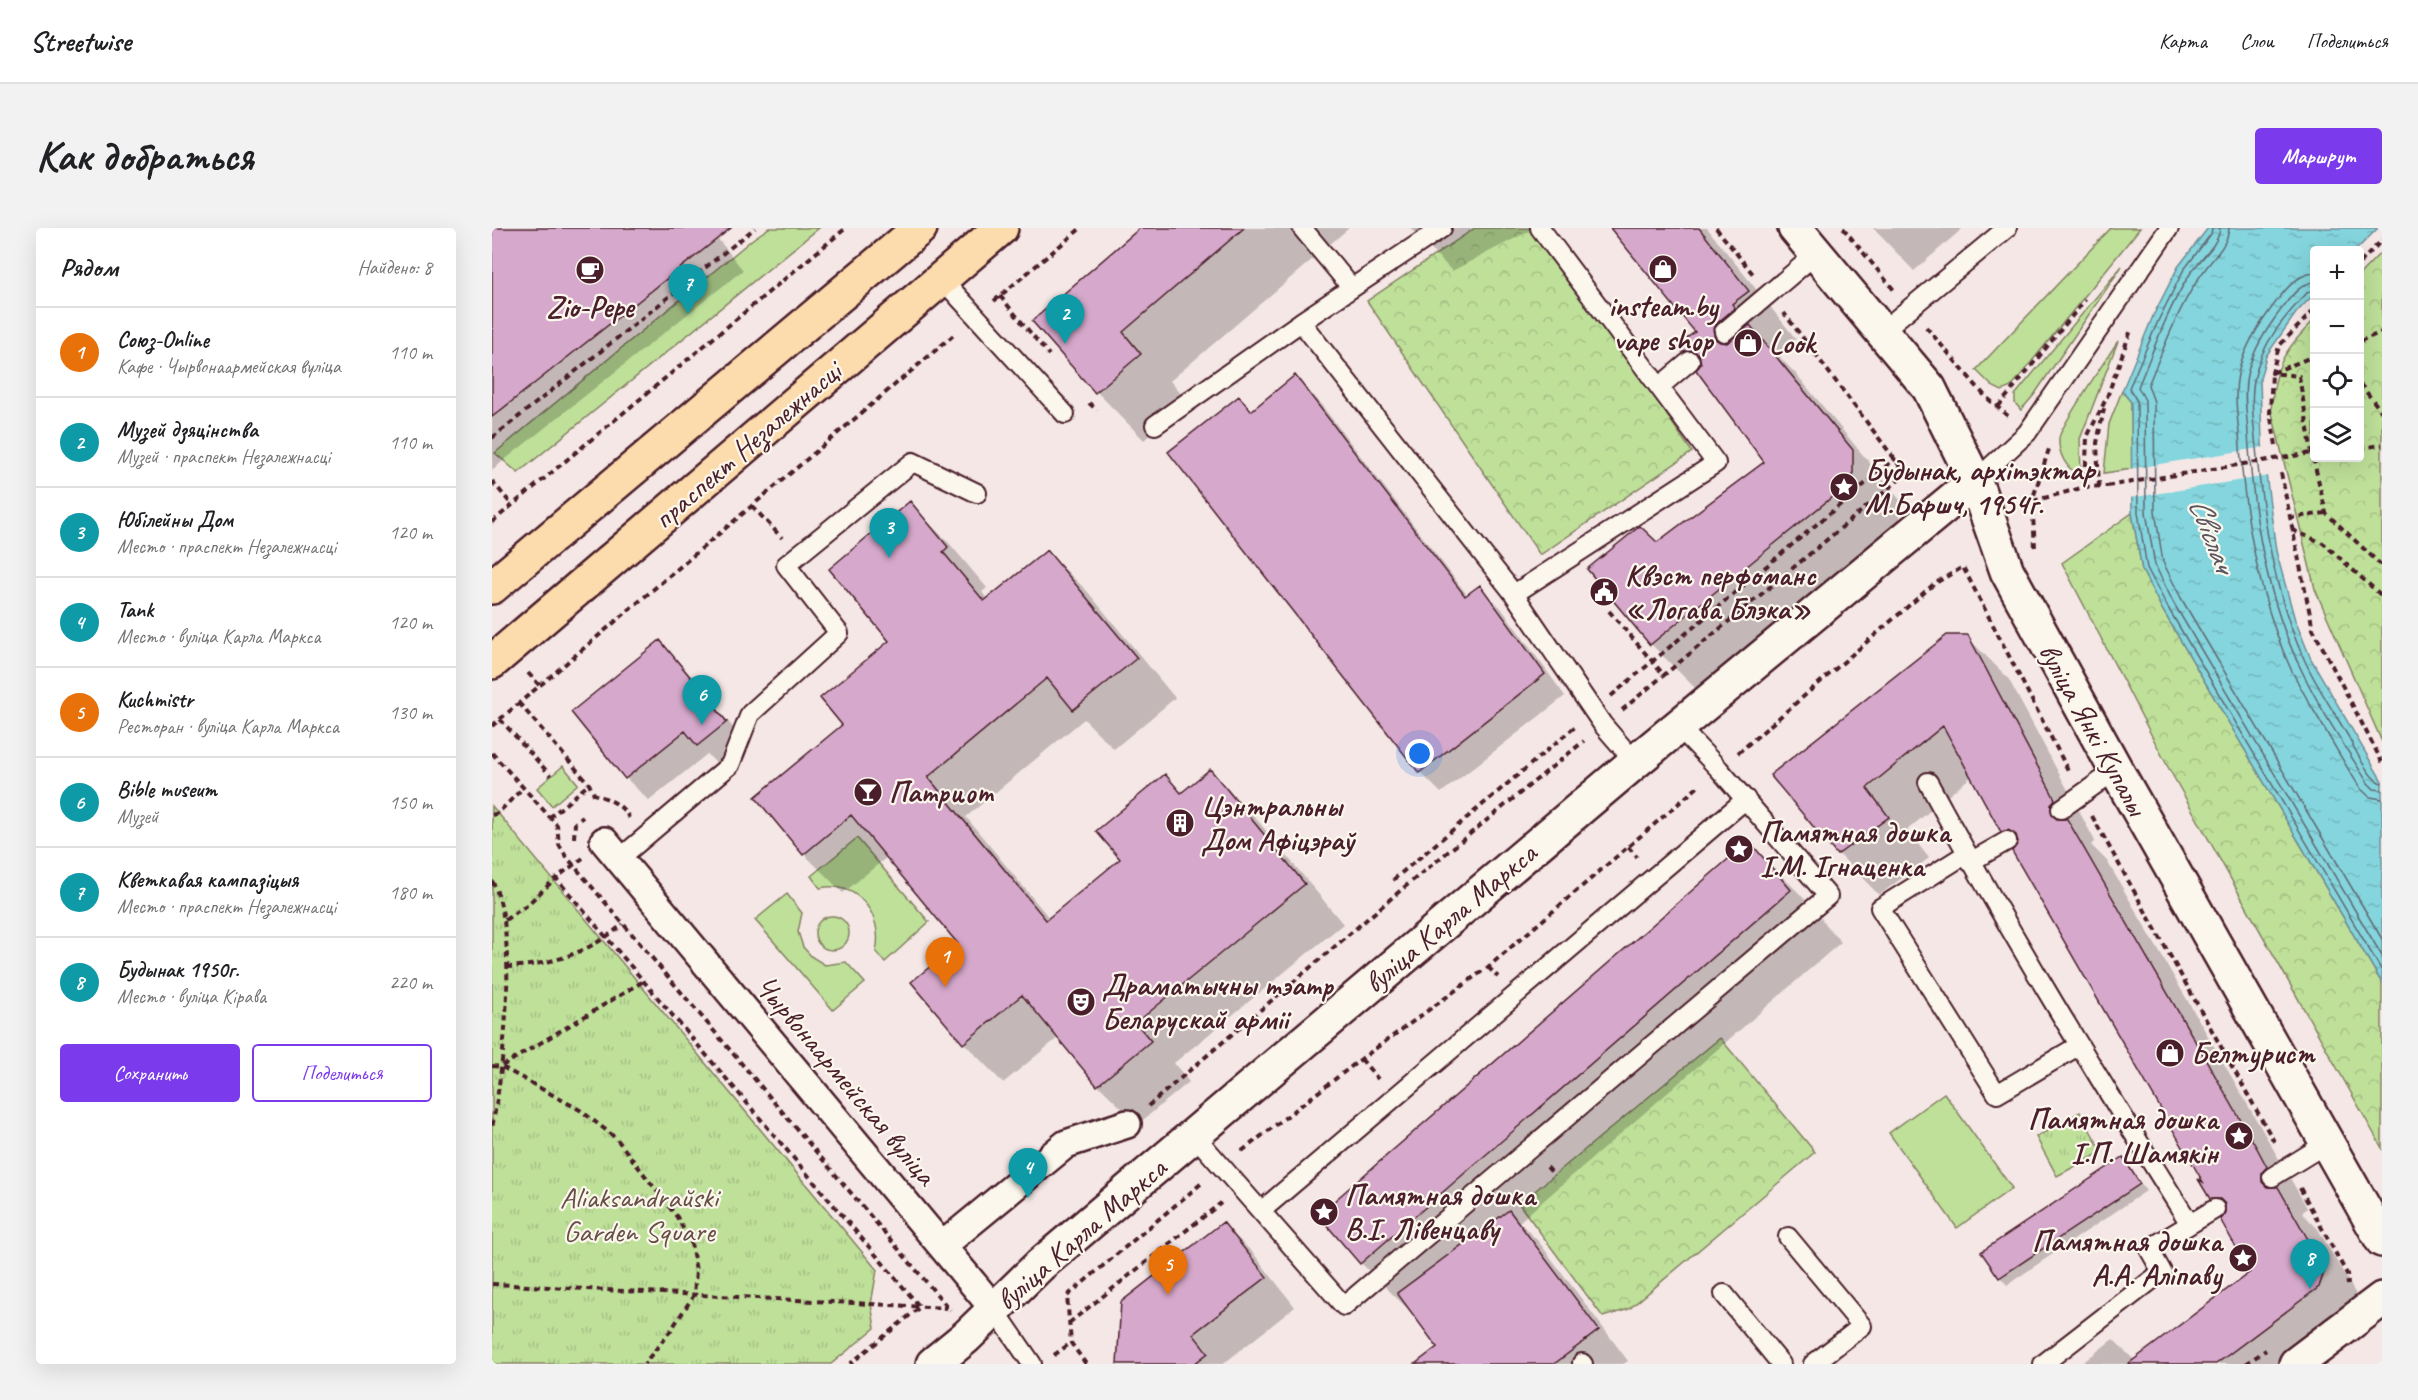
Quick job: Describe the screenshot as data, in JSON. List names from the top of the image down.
{
  "streets": {
    "main road": ["праспект Незалежнасці"],
    "street": ["вуліца Янкі Купалы", "вуліца Карла Маркса", "Чырвонаармейская вуліца"]
  },
  "crossings": [
    ["вуліца Янкі Купалы", "вуліца Карла Маркса"],
    ["вуліца Карла Маркса", "Чырвонаармейская вуліца"]
  ],
  "water": ["Свіслач"],
  "parks": ["Aliaksandraŭski Garden Square"],
  "places": {
    "shop": ["insteam.by vape shop", "Look", "Белтурист"],
    "cafe": ["Zio-Pepe"],
    "place": [
      "Будынак, архітэктар М.Баршч, 1954г.",
      "Памятная дошка І.М. Ігнаценка",
      "Памятная дошка І.П. Шамякін",
      "Памятная дошка В.І. Лівенцаву",
      "Памятная дошка А.А. Аліпаву"
    ],
    "public building": ["Квэст перфоманс «Логава Блэка»"],
    "bar": ["Патриот"],
    "building": ["Цэнтральны Дом Афіцэраў"],
    "theatre": ["Драматычны тэатр Беларускай арміі"]
  },
  "page": {
    "header": "Streetwise",
    "nav": ["Карта", "Слои", "Поделиться"],
    "buttons": [
      "Маршрут",
      ["Сохранить", "Поделиться"]
    ],
    "title": "Как добраться",
    "heading": ["Рядом", "Найдено: 8"],
    "map_buttons": ["+", "−"],
    "pins": [
      "7",
      "2",
      "3",
      "6",
      "1",
      "4",
      "8",
      "5"
    ],
    "list": [
      {
        "mark": "1",
        "name": "Союз-Online",
        "note": "Кафе · Чырвонаармейская вуліца",
        "value": "110 m"
      },
      {
        "mark": "2",
        "name": "Музей дзяцінства",
        "note": "Музей · праспект Незалежнасці",
        "value": "110 m"
      },
      {
        "mark": "3",
        "name": "Юбілейны Дом",
        "note": "Место · праспект Незалежнасці",
        "value": "120 m"
      },
      {
        "mark": "4",
        "name": "Tank",
        "note": "Место · вуліца Карла Маркса",
        "value": "120 m"
      },
      {
        "mark": "5",
        "name": "Kuchmistr",
        "note": "Ресторан · вуліца Карла Маркса",
        "value": "130 m"
      },
      {
        "mark": "6",
        "name": "Bible museum",
        "note": "Музей",
        "value": "150 m"
      },
      {
        "mark": "7",
        "name": "Кветкавая кампазіцыя",
        "note": "Место · праспект Незалежнасці",
        "value": "180 m"
      },
      {
        "mark": "8",
        "name": "Будынак 1950г.",
        "note": "Место · вуліца Кірава",
        "value": "220 m"
      }
    ]
  }
}
